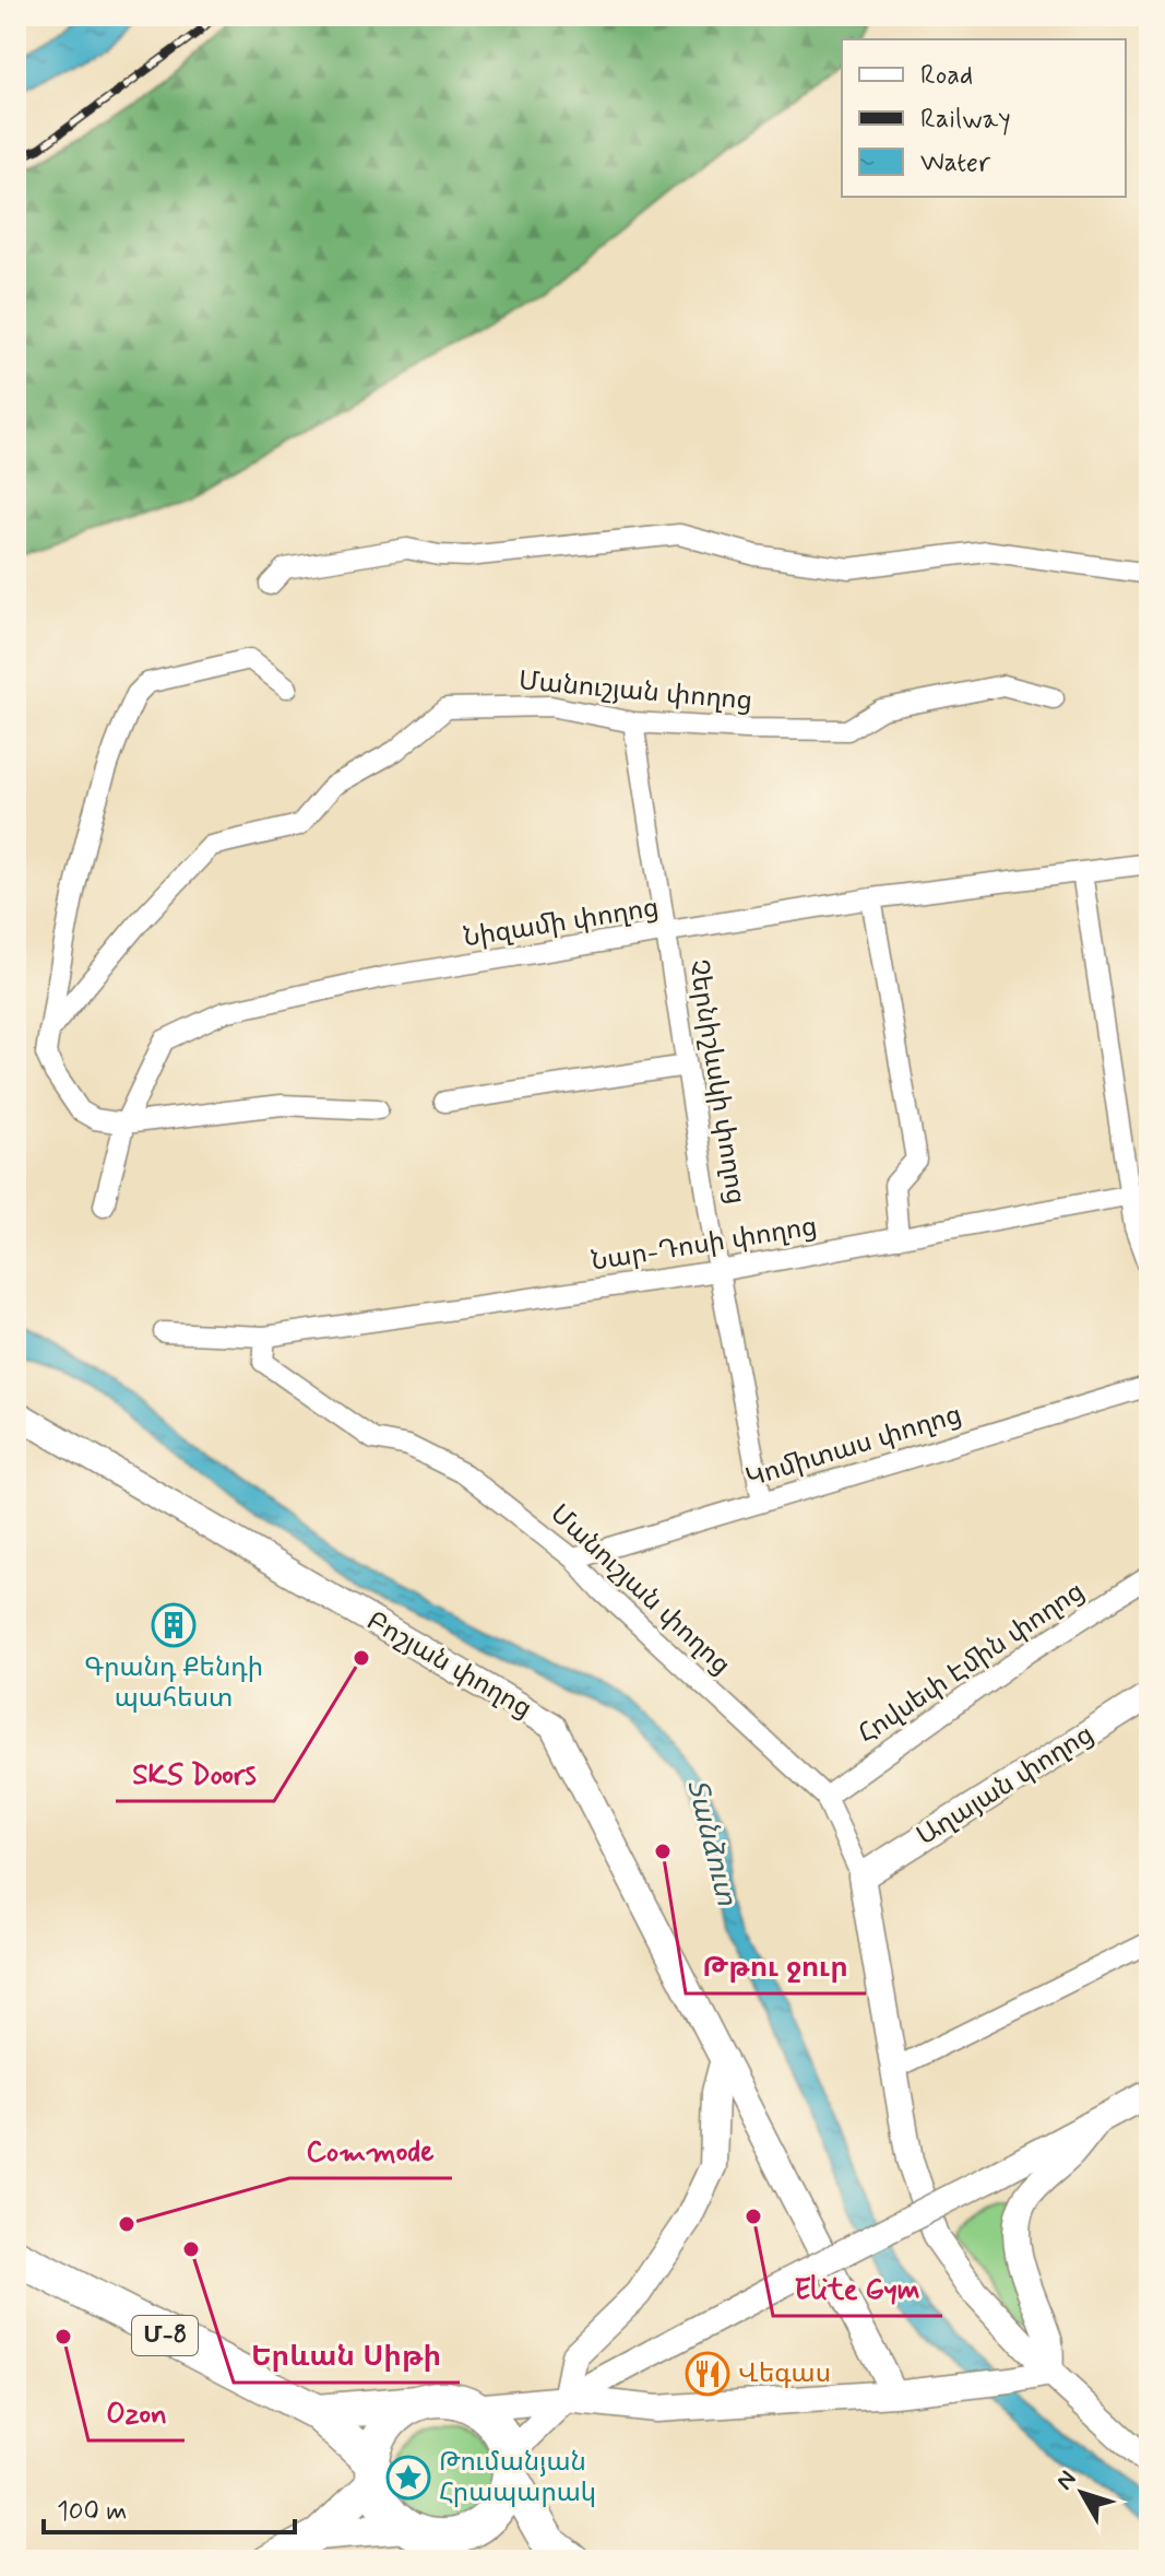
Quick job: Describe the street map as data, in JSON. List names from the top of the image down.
{
  "streets": {
    "highway": ["Մ-8"],
    "street": [
      "Մանուշյան փողոց",
      "Նիզամի փողոց",
      "Չերնիշևսկի փողոց",
      "Նար-Դոսի փողոց",
      "Կոմիտաս փողոց",
      "Հովսեփ Էմին փողոց",
      "Բոշյան փողոց",
      "Աղայան փողոց"
    ]
  },
  "crossings": [
    ["Մանուշյան փողոց", "Չերնիշևսկի փողոց"],
    ["Մանուշյան փողոց", "Նար-Դոսի փողոց"],
    ["Մանուշյան փողոց", "Կոմիտաս փողոց"],
    ["Մանուշյան փողոց", "Հովսեփ Էմին փողոց"],
    ["Մանուշյան փողոց", "Աղայան փողոց"],
    ["Նիզամի փողոց", "Չերնիշևսկի փողոց"],
    ["Չերնիշևսկի փողոց", "Նար-Դոսի փողոց"],
    ["Չերնիշևսկի փողոց", "Կոմիտաս փողոց"]
  ],
  "water": ["Տանձուտ"],
  "places": {
    "building": ["Գրանդ Քենդի պահեստ"],
    "other": [
      "SKS Doors",
      "Թթու ջուր",
      "Elite Gym",
      "Commode",
      "Երևան Սիթի",
      "Ozon"
    ],
    "restaurant": ["Վեգաս"],
    "place": ["Թումանյան Հրապարակ"]
  },
  "legend": ["Road", "Railway", "Water"],
  "scale_bar": "100 m",
  "north": "top left"
}
